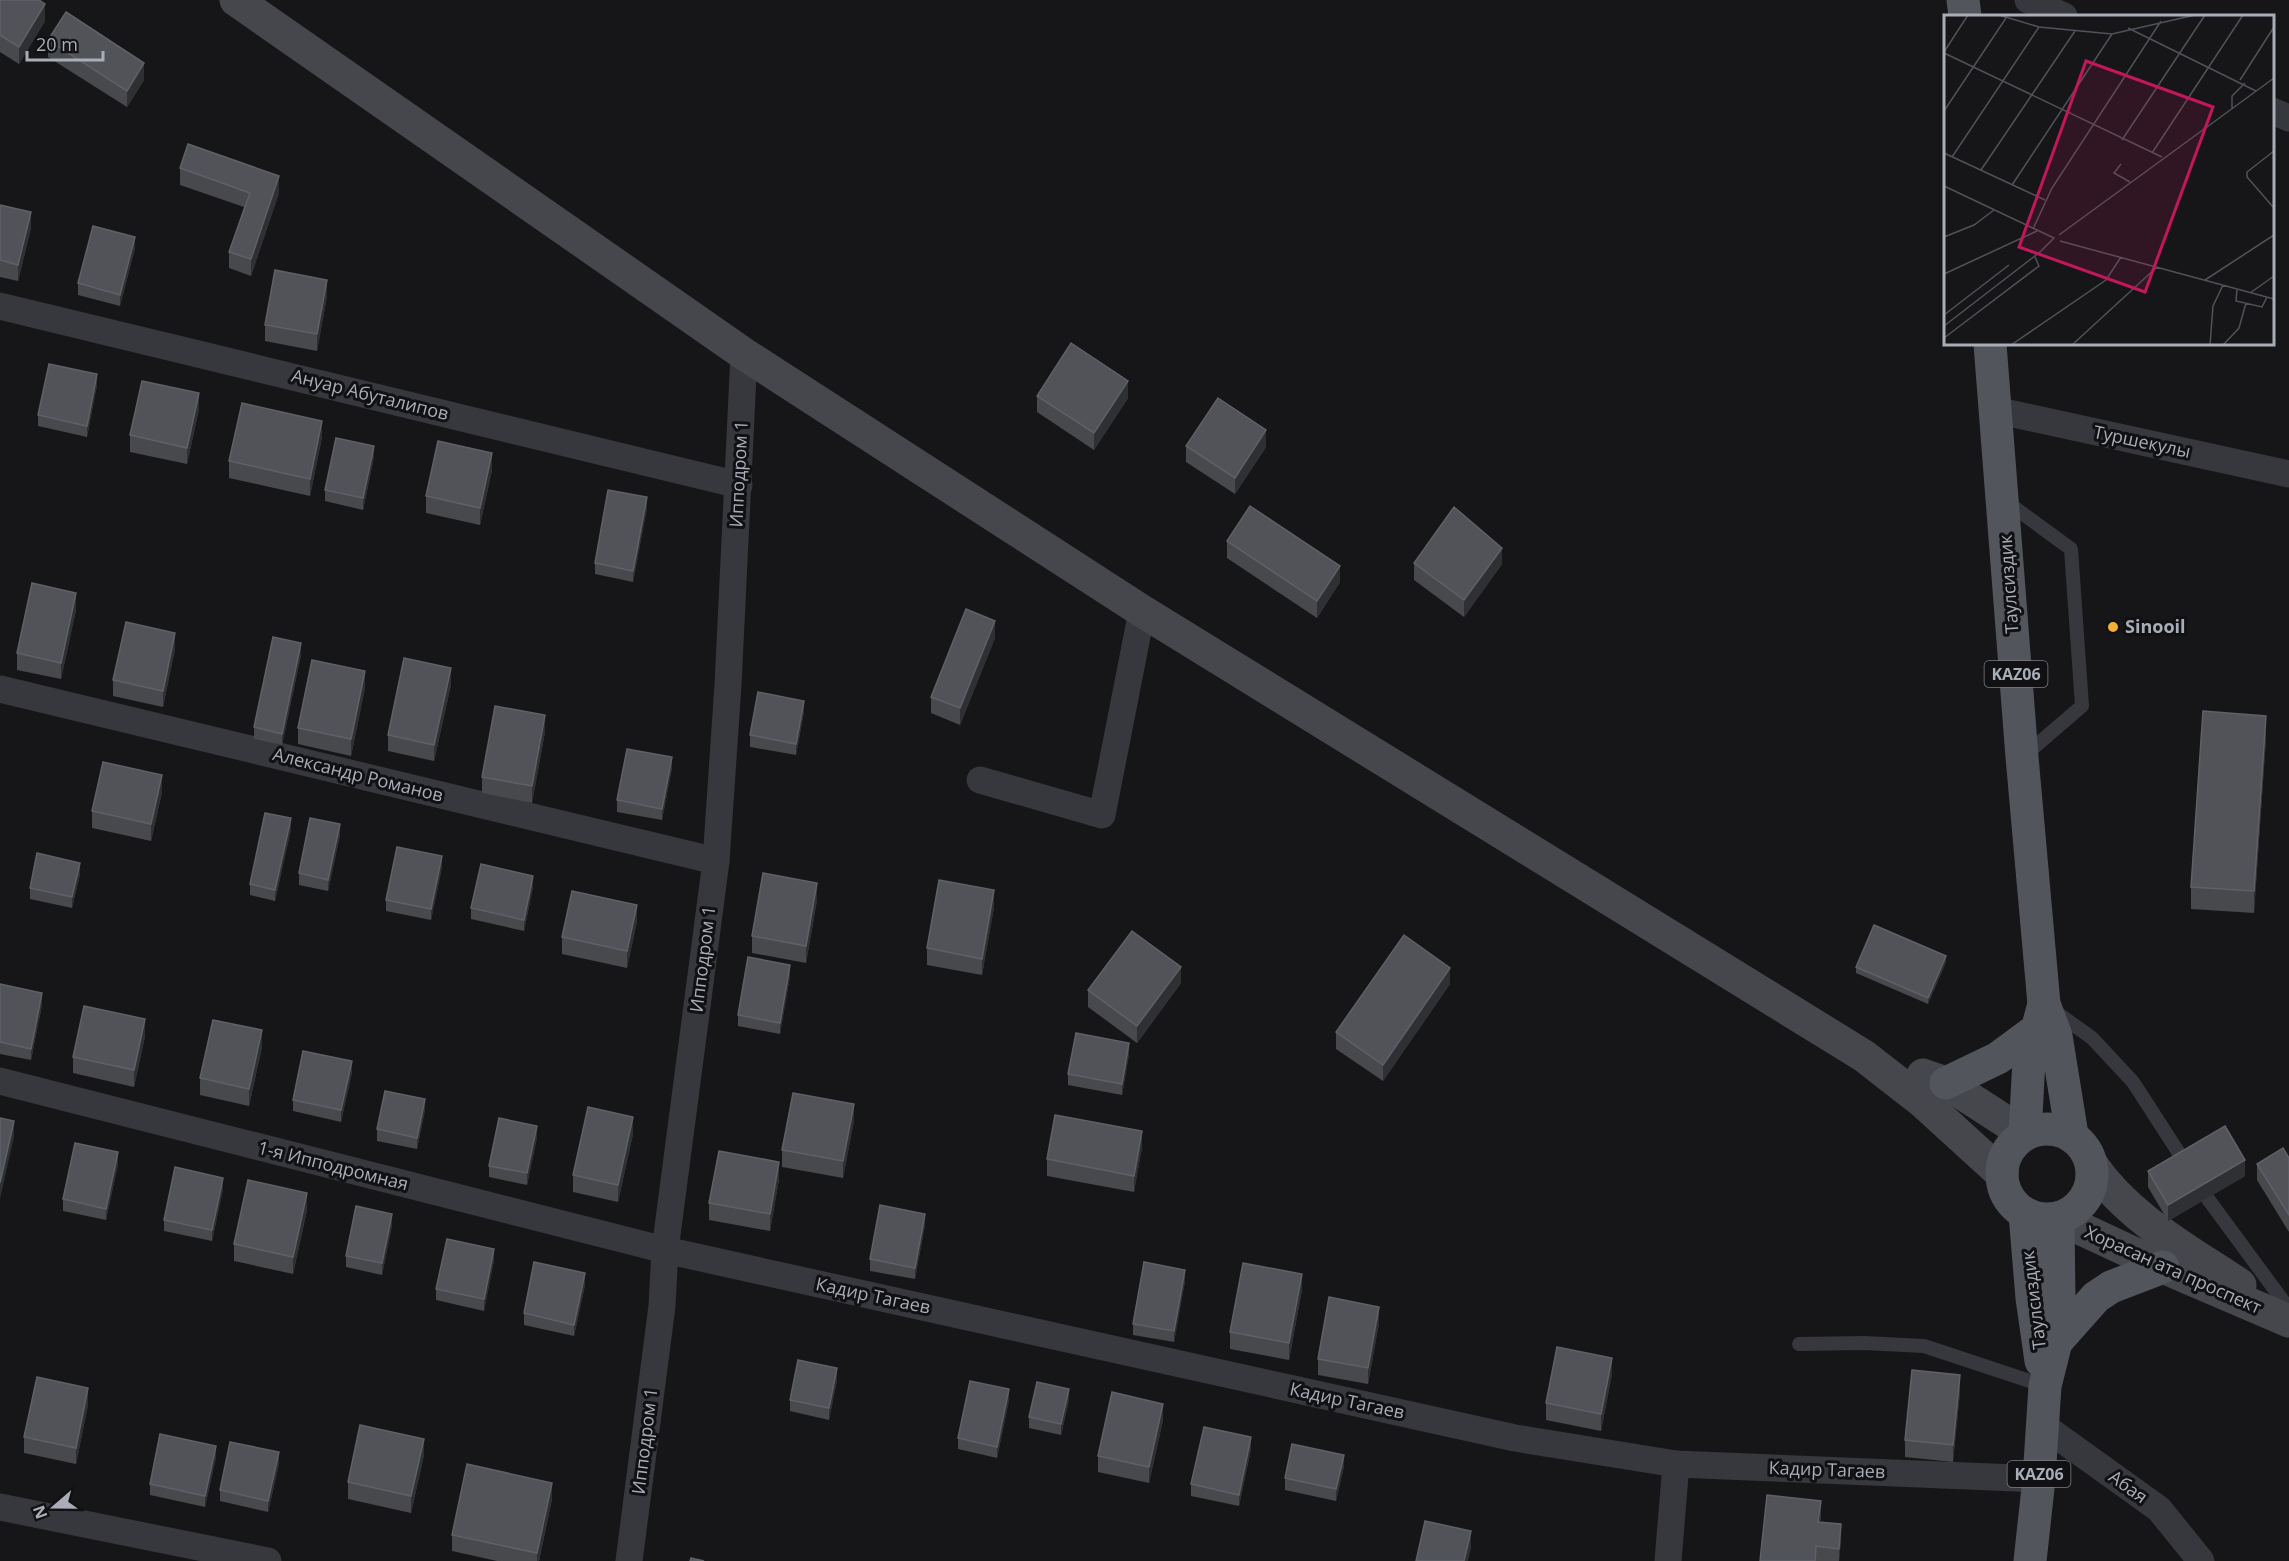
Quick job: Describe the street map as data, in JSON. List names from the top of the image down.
{
  "streets": {
    "main road": ["Таулсиздик", "KAZ06", "Хорасан ата проспект"],
    "street": [
      "Ануар Абуталипов",
      "Туршекулы",
      "Ипподром 1",
      "Александр Романов",
      "1-я Ипподромная",
      "Кадир Тагаев",
      "Абая"
    ]
  },
  "crossings": [
    ["Ануар Абуталипов", "Ипподром 1"],
    ["Туршекулы", "Таулсиздик"],
    ["Ипподром 1", "Александр Романов"],
    ["Ипподром 1", "1-я Ипподромная"],
    ["Ипподром 1", "Кадир Тагаев"],
    ["Таулсиздик", "Хорасан ата проспект"],
    ["Таулсиздик", "Кадир Тагаев"],
    ["Таулсиздик", "Абая"],
    ["1-я Ипподромная", "Кадир Тагаев"]
  ],
  "places": ["Sinooil"],
  "scale_bar": "20 m",
  "north": "left"
}
